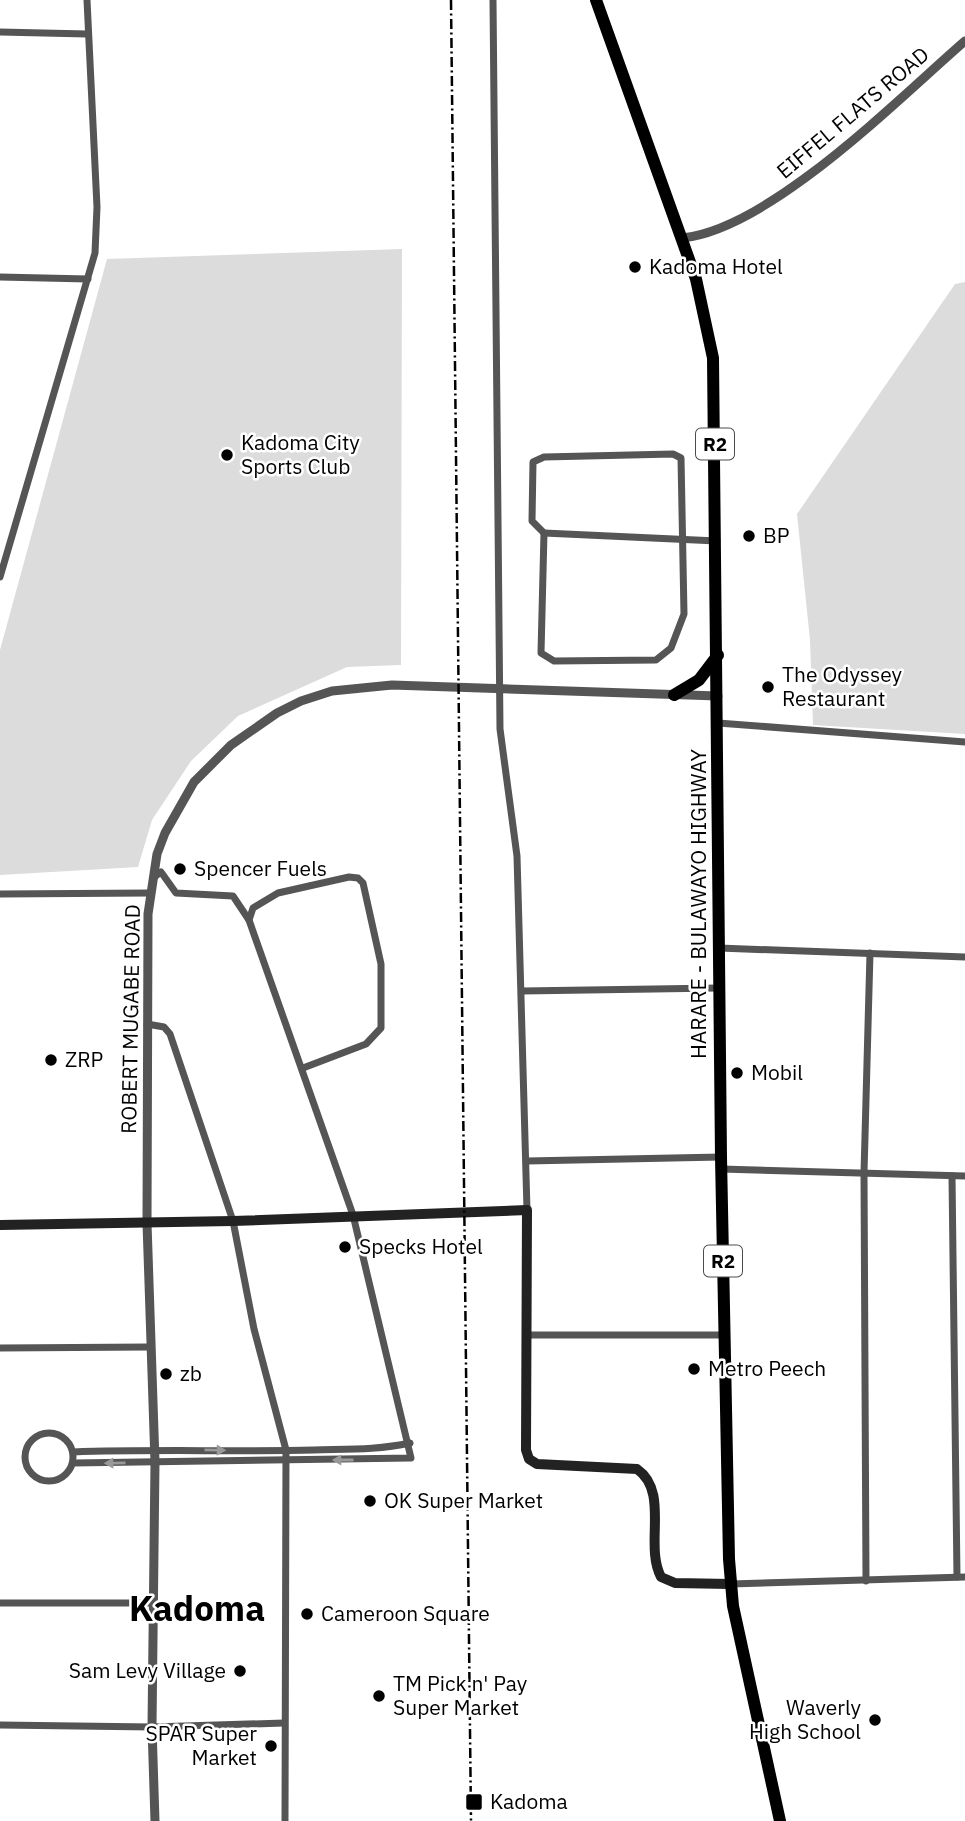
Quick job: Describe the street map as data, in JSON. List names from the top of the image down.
{
  "streets": {
    "highway": ["R2", "HARARE - BULAWAYO HIGHWAY"],
    "street": ["EIFFEL FLATS ROAD", "ROBERT MUGABE ROAD"]
  },
  "crossings": [
    ["EIFFEL FLATS ROAD", "HARARE - BULAWAYO HIGHWAY"],
    ["HARARE - BULAWAYO HIGHWAY", "ROBERT MUGABE ROAD"]
  ],
  "districts": ["Kadoma"],
  "places": {
    "other": [
      "Kadoma Hotel",
      "Kadoma City Sports Club",
      "BP",
      "The Odyssey Restaurant",
      "Spencer Fuels",
      "ZRP",
      "Mobil",
      "Specks Hotel",
      "Metro Peech",
      "zb",
      "OK Super Market",
      "Cameroon Square",
      "Sam Levy Village",
      "TM Pick n' Pay Super Market",
      "Waverly High School",
      "SPAR Super Market"
    ],
    "transit": ["Kadoma"]
  }
}
